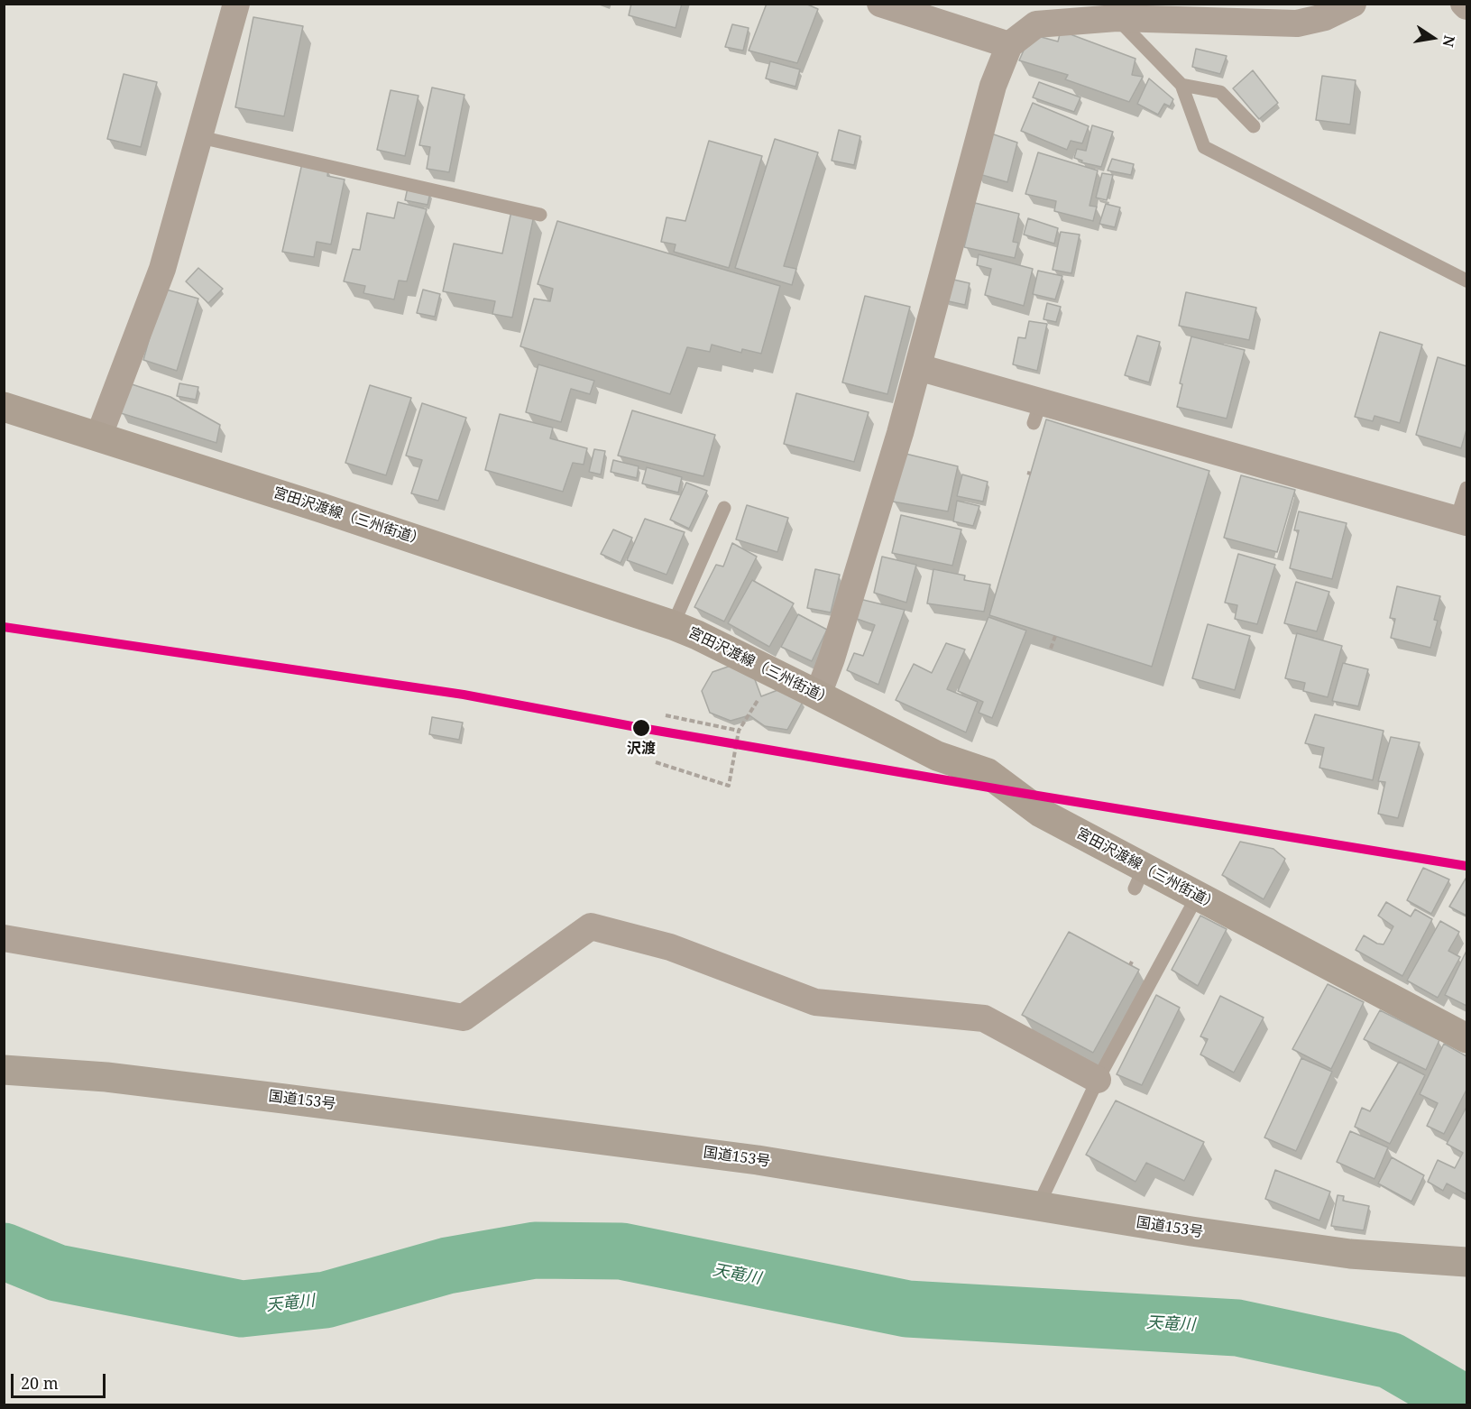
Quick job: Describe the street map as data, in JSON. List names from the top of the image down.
{
  "streets": {
    "highway": ["国道153号"],
    "main road": ["宮田沢渡線（三州街道）"]
  },
  "water": ["天竜川"],
  "places": ["沢渡"],
  "scale_bar": "20 m",
  "north": "right"
}
